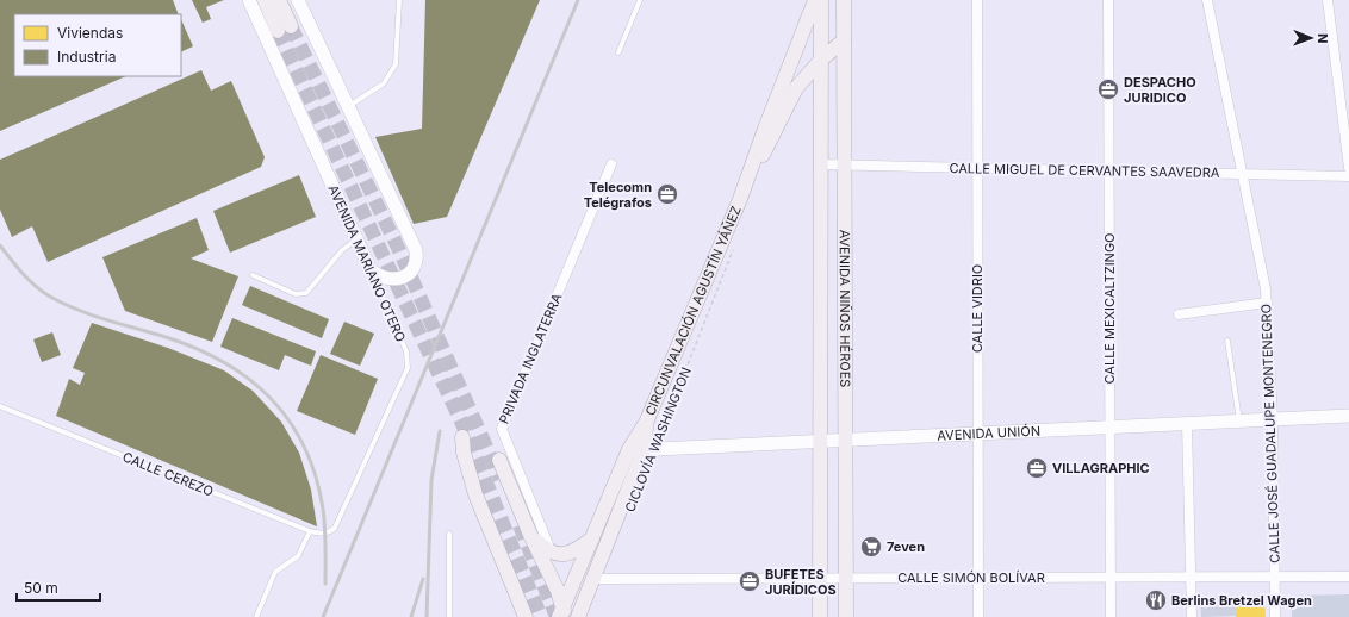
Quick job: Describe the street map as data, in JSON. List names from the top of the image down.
{
  "streets": {
    "main road": [
      "AVENIDA MARIANO OTERO",
      "AVENIDA NIÑOS HÉROES",
      "CIRCUNVALACIÓN AGUSTÍN YÁÑEZ",
      "AVENIDA UNIÓN"
    ],
    "street": [
      "CALLE MIGUEL DE CERVANTES SAAVEDRA",
      "CALLE VIDRIO",
      "CALLE MEXICALTZINGO",
      "PRIVADA INGLATERRA",
      "CALLE JOSÉ GUADALUPE MONTENEGRO",
      "CALLE SIMÓN BOLÍVAR"
    ],
    "lane": ["CALLE CEREZO"],
    "path": ["CICLOVÍA WASHINGTON"]
  },
  "crossings": [
    ["CALLE MIGUEL DE CERVANTES SAAVEDRA", "AVENIDA NIÑOS HÉROES"],
    ["CALLE MIGUEL DE CERVANTES SAAVEDRA", "CALLE VIDRIO"],
    ["CALLE MIGUEL DE CERVANTES SAAVEDRA", "CALLE MEXICALTZINGO"],
    ["CALLE MIGUEL DE CERVANTES SAAVEDRA", "CALLE JOSÉ GUADALUPE MONTENEGRO"],
    ["AVENIDA MARIANO OTERO", "CALLE CEREZO"],
    ["AVENIDA NIÑOS HÉROES", "CIRCUNVALACIÓN AGUSTÍN YÁÑEZ"],
    ["AVENIDA NIÑOS HÉROES", "AVENIDA UNIÓN"],
    ["AVENIDA NIÑOS HÉROES", "CALLE SIMÓN BOLÍVAR"],
    ["CALLE VIDRIO", "AVENIDA UNIÓN"],
    ["CALLE VIDRIO", "CALLE SIMÓN BOLÍVAR"],
    ["CALLE MEXICALTZINGO", "AVENIDA UNIÓN"],
    ["CALLE MEXICALTZINGO", "CALLE SIMÓN BOLÍVAR"],
    ["CIRCUNVALACIÓN AGUSTÍN YÁÑEZ", "AVENIDA UNIÓN"],
    ["CIRCUNVALACIÓN AGUSTÍN YÁÑEZ", "CICLOVÍA WASHINGTON"],
    ["CIRCUNVALACIÓN AGUSTÍN YÁÑEZ", "CALLE SIMÓN BOLÍVAR"],
    ["AVENIDA UNIÓN", "CALLE JOSÉ GUADALUPE MONTENEGRO"],
    ["AVENIDA UNIÓN", "CICLOVÍA WASHINGTON"],
    ["CALLE JOSÉ GUADALUPE MONTENEGRO", "CALLE SIMÓN BOLÍVAR"]
  ],
  "places": {
    "office": [
      "DESPACHO JURIDICO",
      "Telecomn Telégrafos",
      "VILLAGRAPHIC",
      "BUFETES JURÍDICOS"
    ],
    "supermarket": ["7even"],
    "restaurant": ["Berlins Bretzel Wagen"]
  },
  "legend": ["Viviendas", "Industria"],
  "scale_bar": "50 m",
  "north": "right"
}
